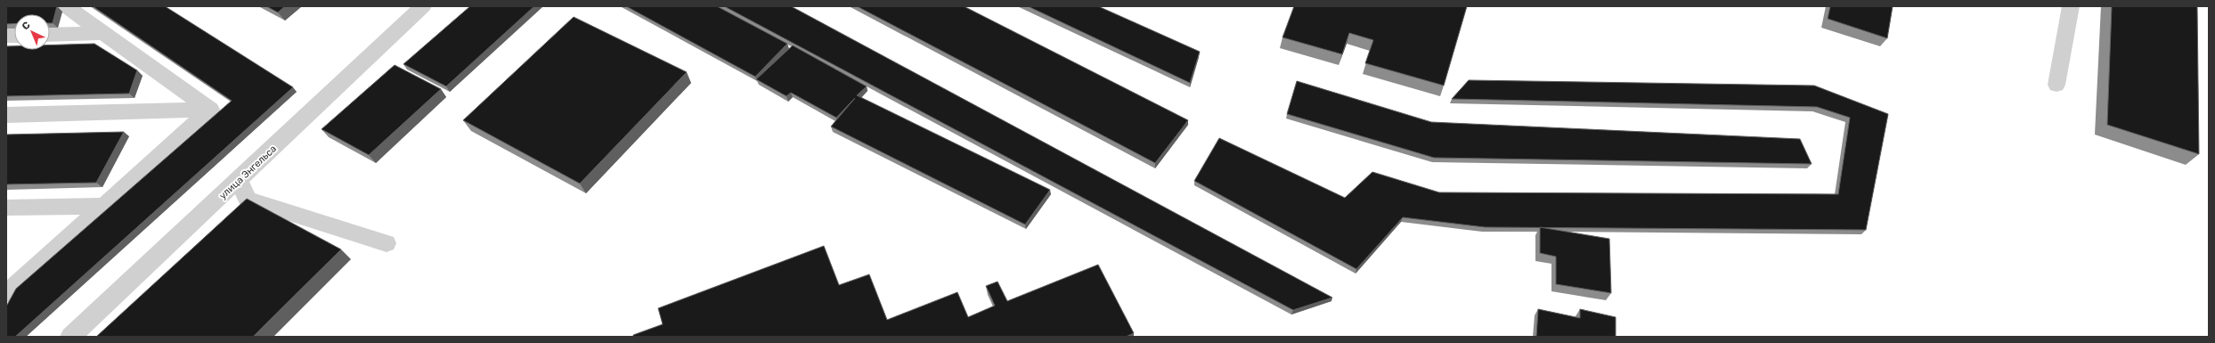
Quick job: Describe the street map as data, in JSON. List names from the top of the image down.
{
  "streets": {
    "street": ["улица Энгельса"]
  },
  "north": "top left"
}
